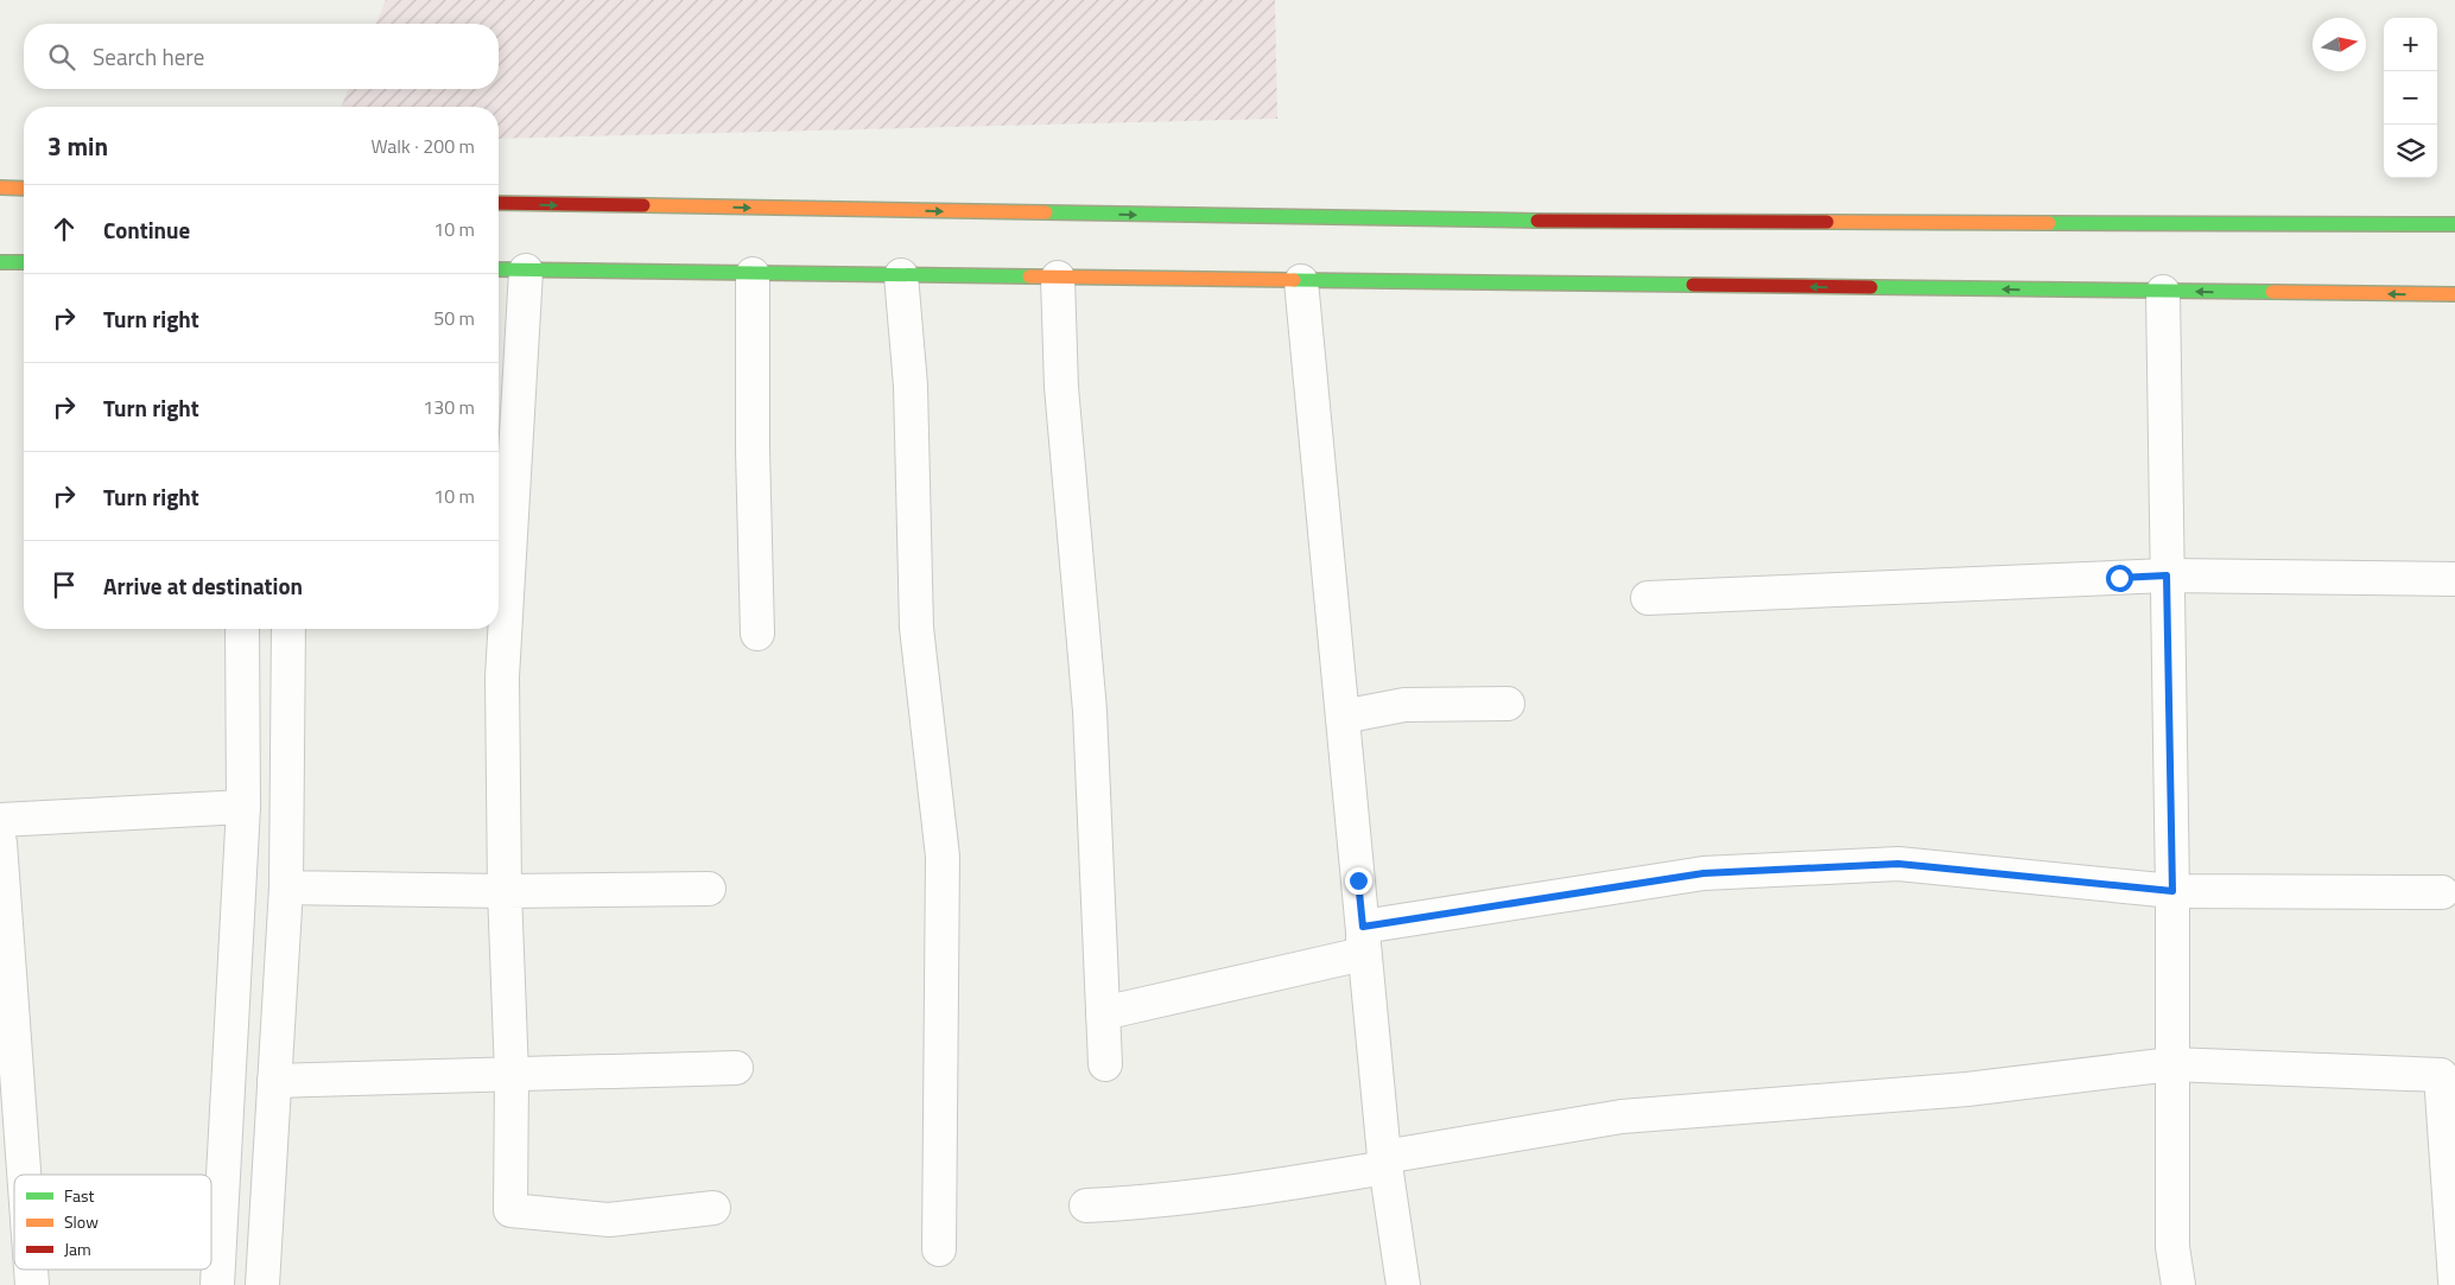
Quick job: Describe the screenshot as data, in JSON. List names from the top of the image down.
{
  "legend": ["Fast", "Slow", "Jam"],
  "north": "right",
  "page": {
    "map_buttons": ["+", "−"],
    "search": "Search here",
    "heading": ["3 min", "Walk · 200 m"],
    "list": [
      ["Continue", "10 m"],
      ["Turn right", "50 m"],
      ["Turn right", "130 m"],
      ["Turn right", "10 m"],
      "Arrive at destination"
    ]
  }
}
